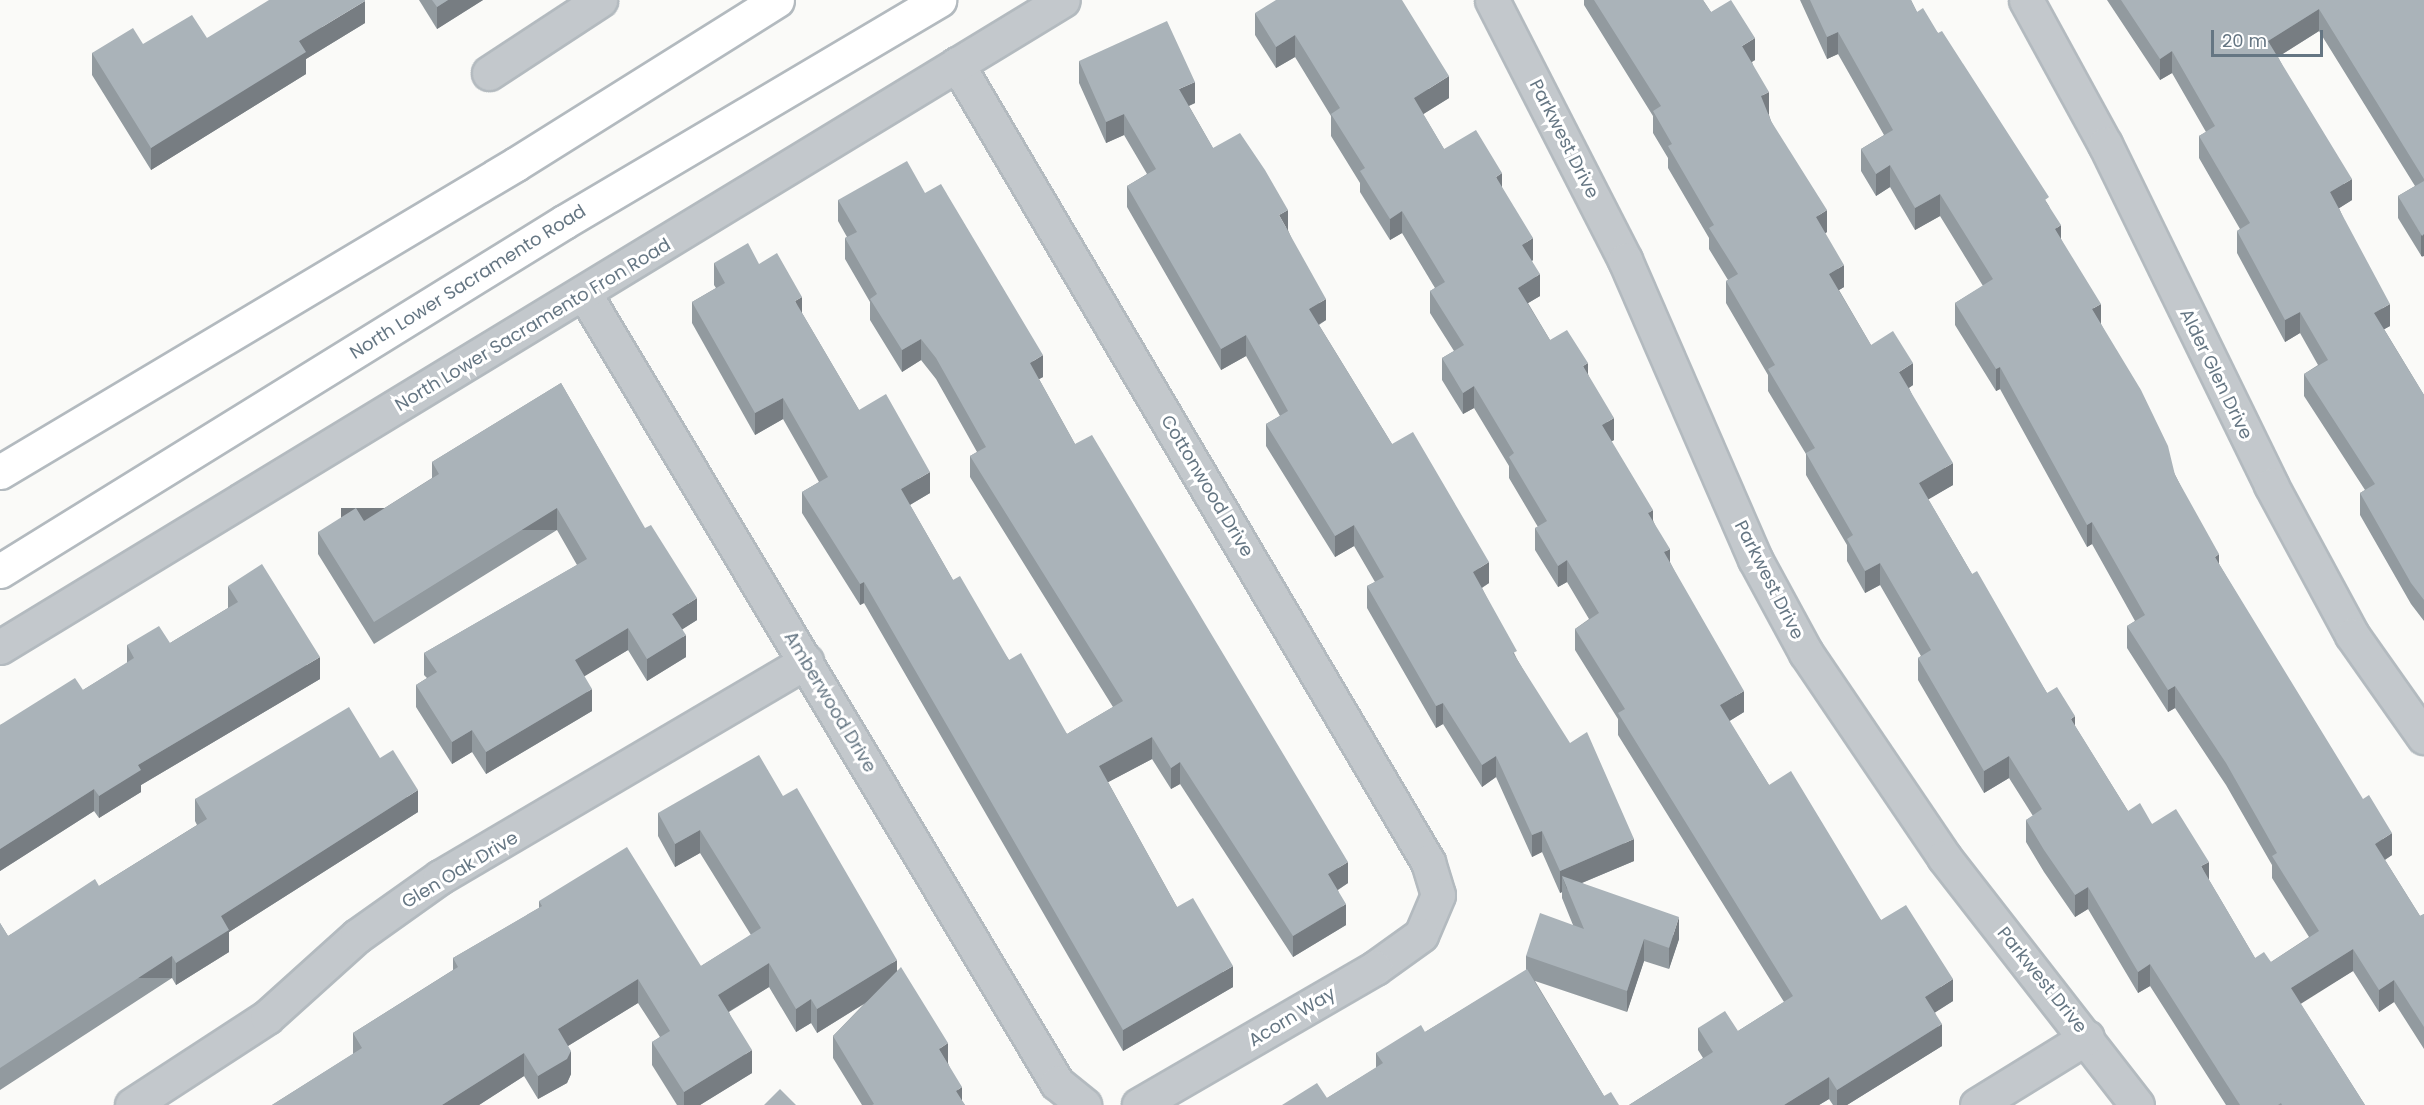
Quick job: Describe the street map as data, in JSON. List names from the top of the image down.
{
  "streets": {
    "main road": ["North Lower Sacramento Road"],
    "street": [
      "Parkwest Drive",
      "North Lower Sacramento Fron Road",
      "Alder Glen Drive",
      "Cottonwood Drive",
      "Amberwood Drive",
      "Glen Oak Drive",
      "Acorn Way"
    ]
  },
  "crossings": [
    ["North Lower Sacramento Fron Road", "Cottonwood Drive"],
    ["North Lower Sacramento Fron Road", "Amberwood Drive"],
    ["Cottonwood Drive", "Acorn Way"],
    ["Amberwood Drive", "Glen Oak Drive"]
  ],
  "scale_bar": "20 m"
}
